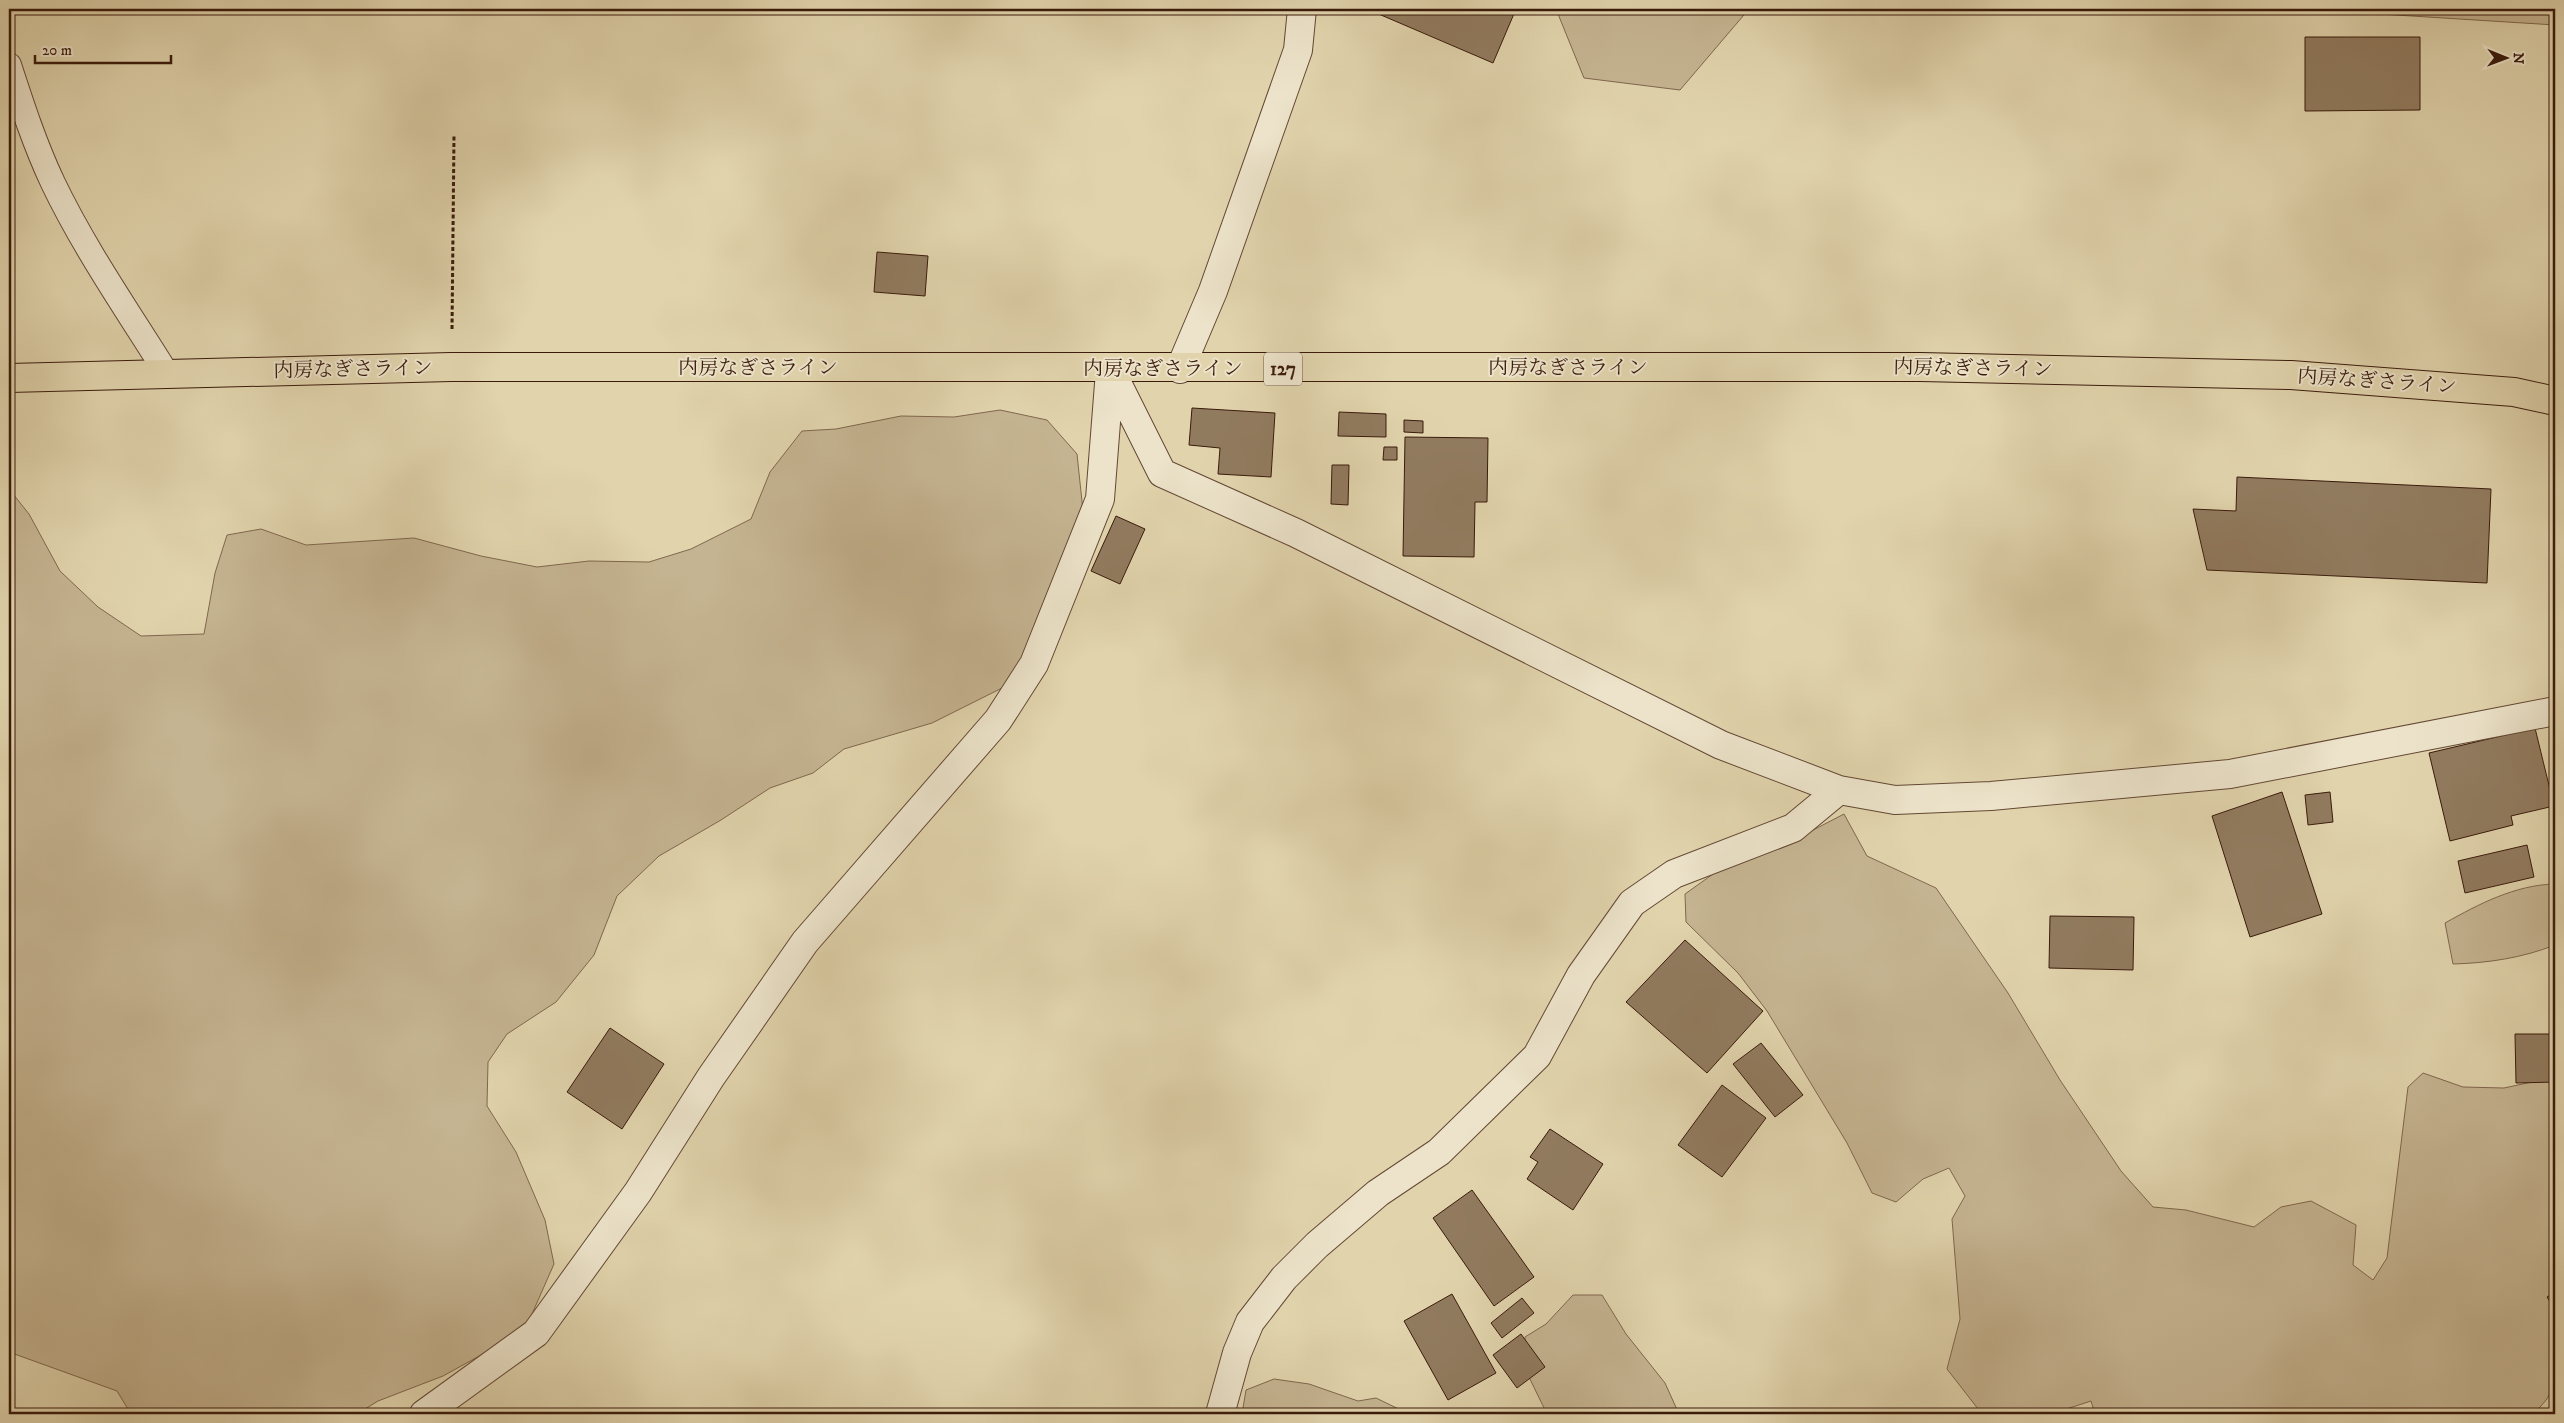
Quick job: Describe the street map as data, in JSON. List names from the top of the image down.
{
  "streets": {
    "highway": ["内房なぎさライン", "127"]
  },
  "scale_bar": "20 m",
  "north": "right"
}
